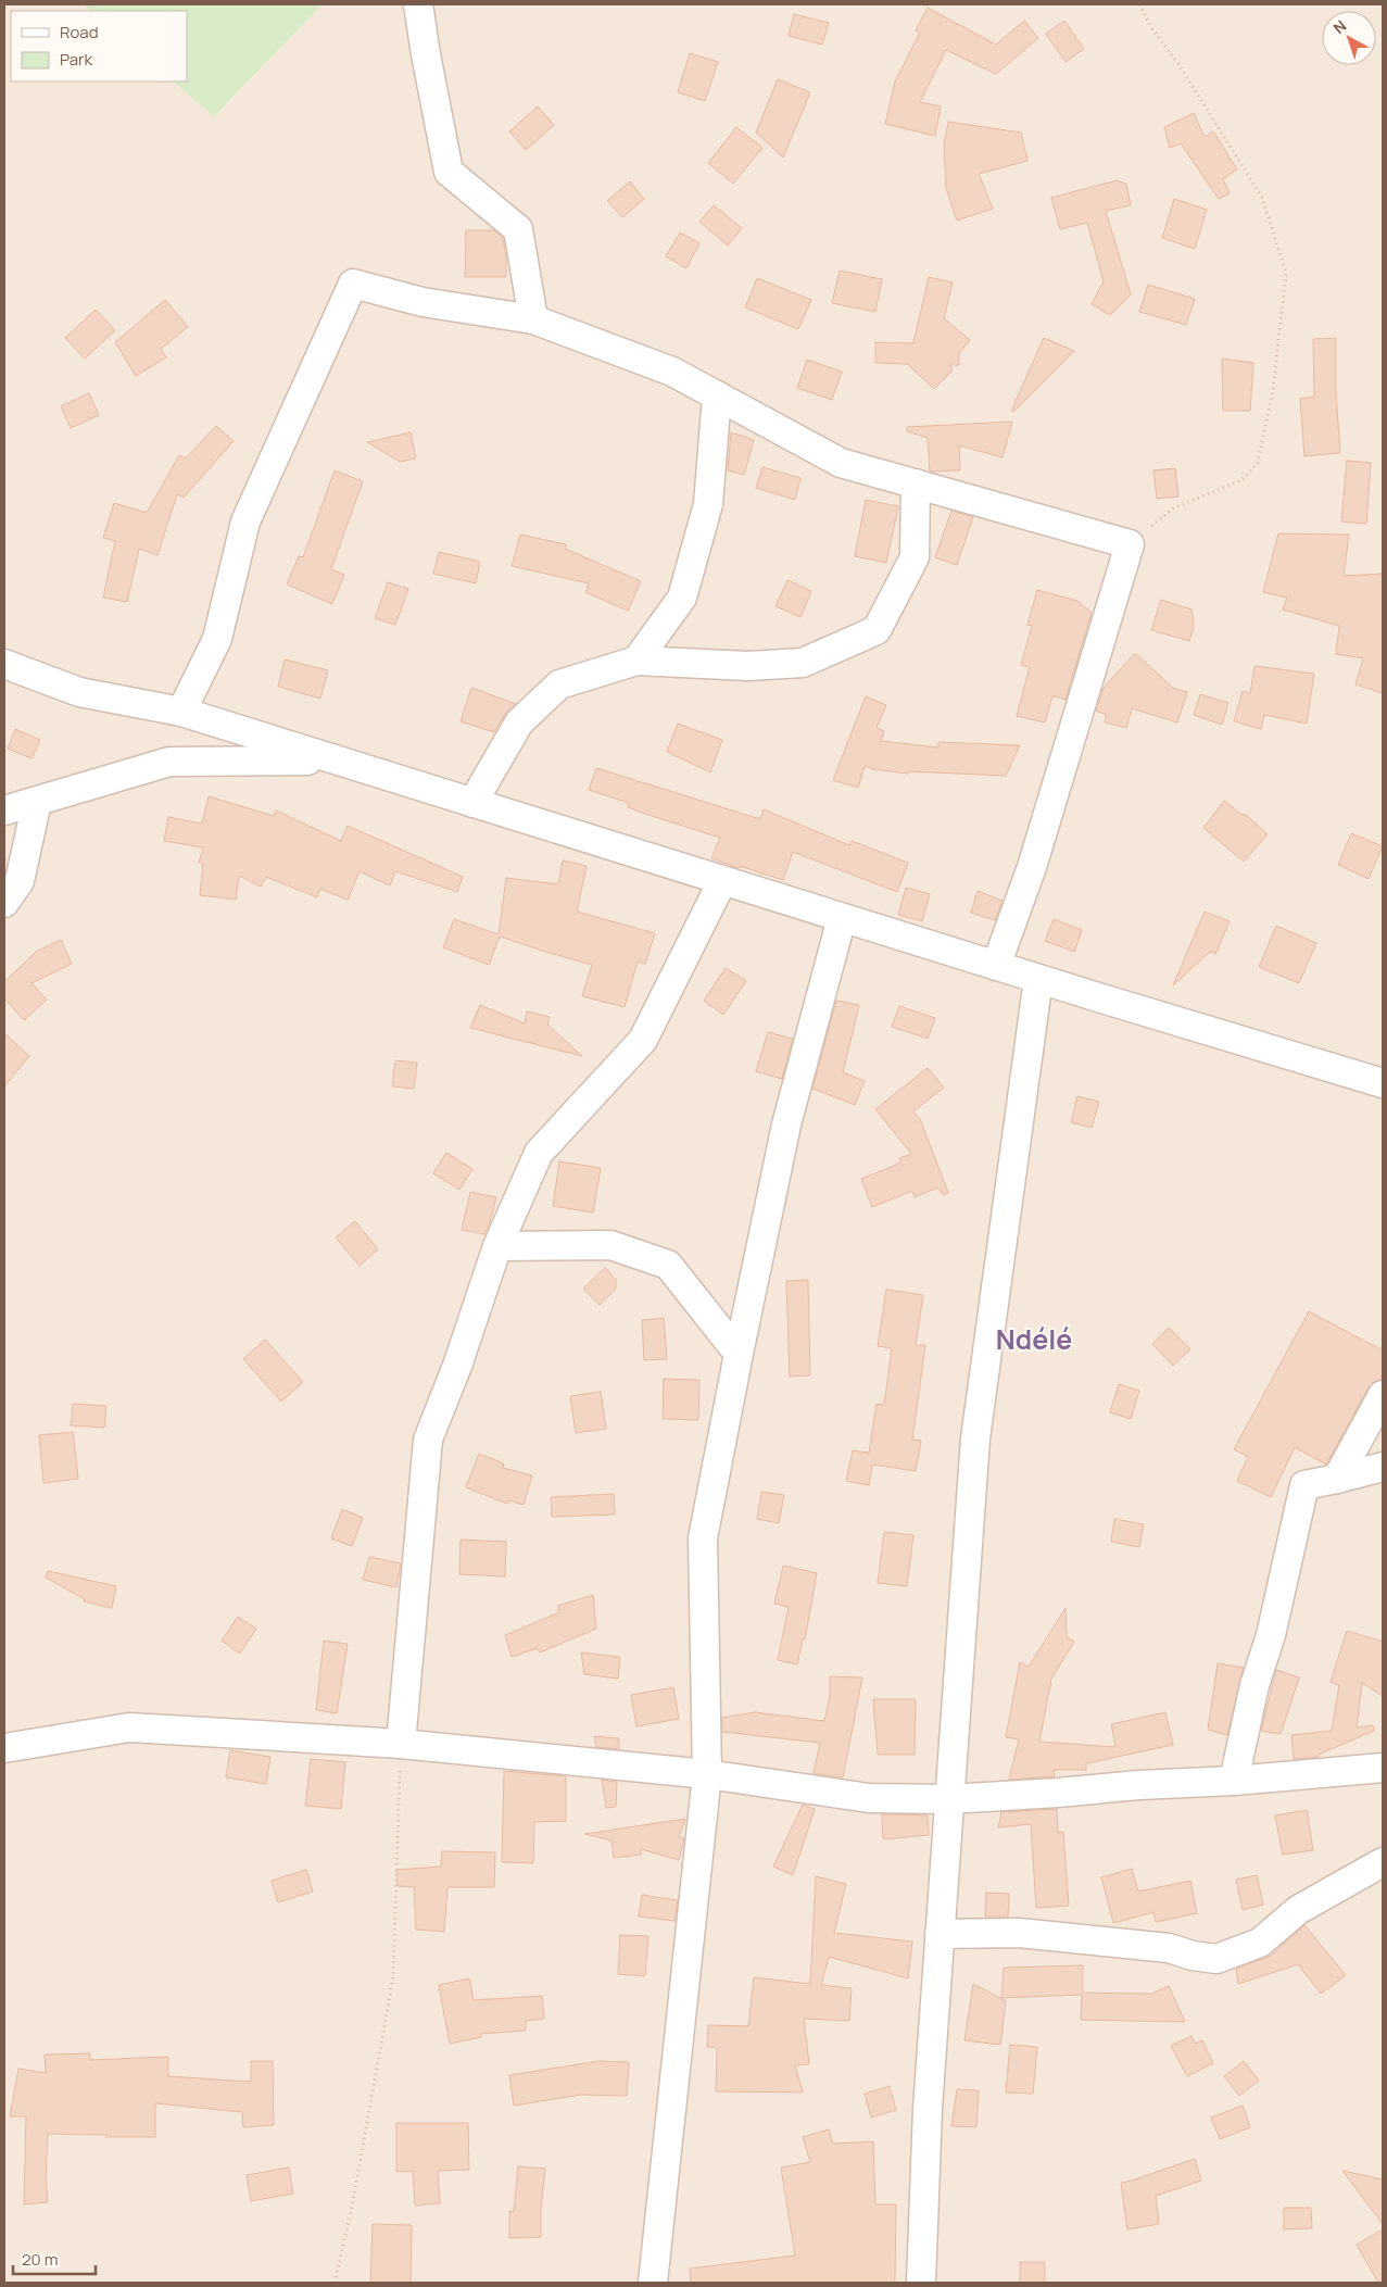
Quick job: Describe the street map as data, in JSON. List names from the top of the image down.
{
  "districts": ["Ndélé"],
  "legend": ["Road", "Park"],
  "scale_bar": "20 m",
  "north": "top left"
}
